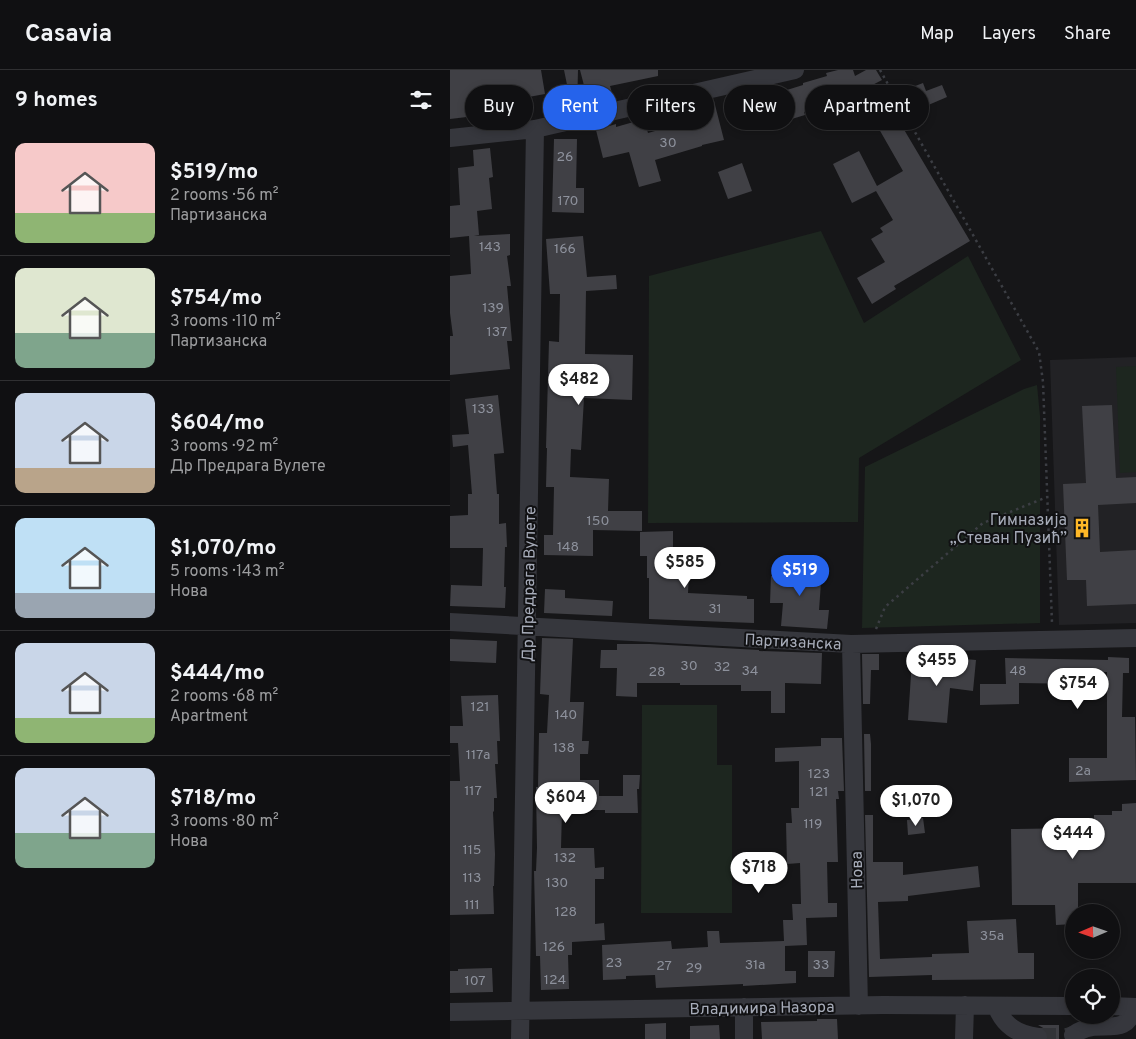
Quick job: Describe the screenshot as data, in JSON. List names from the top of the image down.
{
  "streets": {
    "street": [
      "Др Предрага Вулете",
      "Партизанска",
      "Нова",
      "Владимира Назора"
    ]
  },
  "crossings": [
    ["Др Предрага Вулете", "Партизанска"],
    ["Др Предрага Вулете", "Владимира Назора"],
    ["Партизанска", "Нова"],
    ["Нова", "Владимира Назора"]
  ],
  "places": {
    "building": ["Гимназија „Стеван Пузић”"]
  },
  "house_numbers": [
    "30",
    "26",
    "170",
    "143",
    "166",
    "139",
    "137",
    "133",
    "150",
    "148",
    "31",
    "30",
    "32",
    "34",
    "48",
    "28",
    "121",
    "140",
    "138",
    "117a",
    "2a",
    "123",
    "117",
    "121",
    "119",
    "115",
    "132",
    "113",
    "130",
    "111",
    "128",
    "35a",
    "126",
    "23",
    "31a",
    "33",
    "27",
    "29",
    "124",
    "107"
  ],
  "north": "left",
  "page": {
    "header": "Casavia",
    "nav": ["Map", "Layers", "Share"],
    "heading": "9 homes",
    "chip": [
      "Buy",
      "Rent",
      "Filters",
      "New",
      "Apartment"
    ],
    "list": [
      {
        "name": "$519/mo",
        "note": "2 rooms · 56 m² · Партизанска"
      },
      {
        "name": "$754/mo",
        "note": "3 rooms · 110 m² · Партизанска"
      },
      {
        "name": "$604/mo",
        "note": "3 rooms · 92 m² · Др Предрага Вулете"
      },
      {
        "name": "$1,070/mo",
        "note": "5 rooms · 143 m² · Нова"
      },
      {
        "name": "$444/mo",
        "note": "2 rooms · 68 m² · Apartment"
      },
      {
        "name": "$718/mo",
        "note": "3 rooms · 80 m² · Нова"
      }
    ],
    "price": [
      "$482",
      "$585",
      "$519",
      "$455",
      "$754",
      "$604",
      "$1,070",
      "$444",
      "$718"
    ]
  }
}
